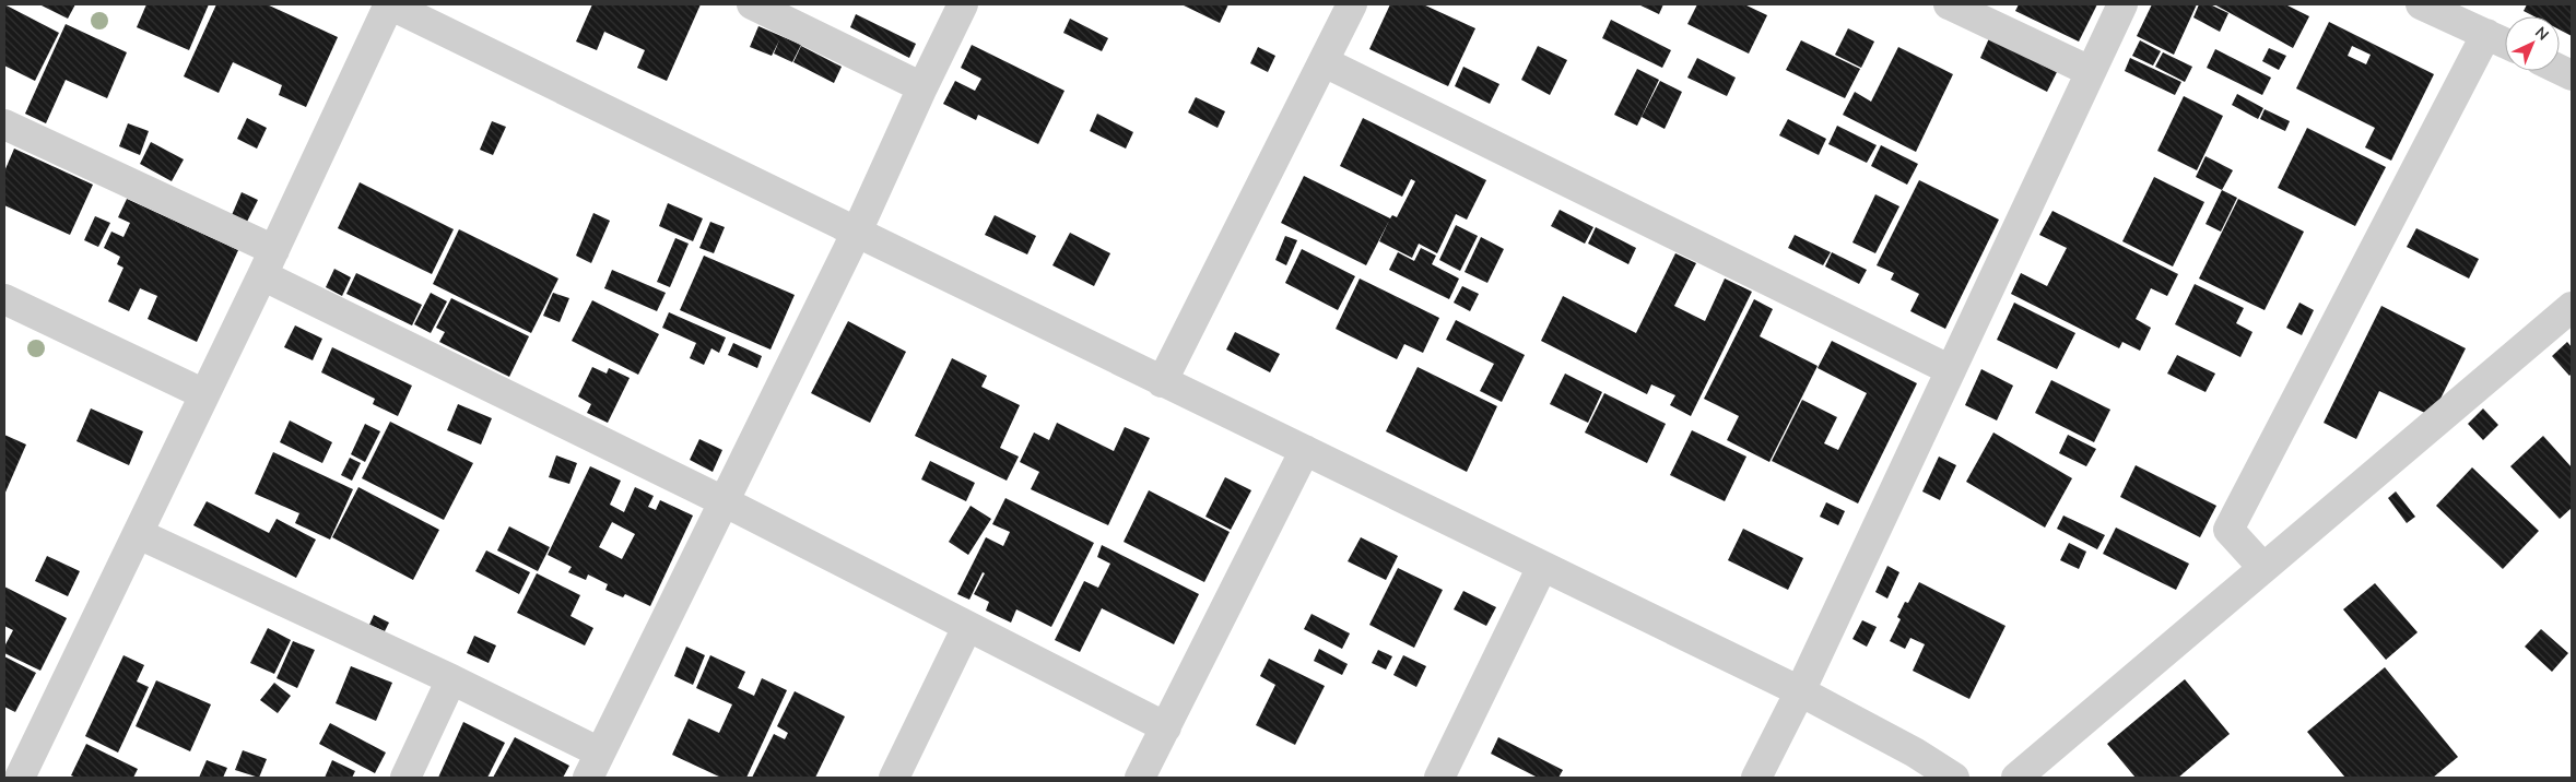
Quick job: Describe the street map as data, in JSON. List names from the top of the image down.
{
  "north": "top right"
}
